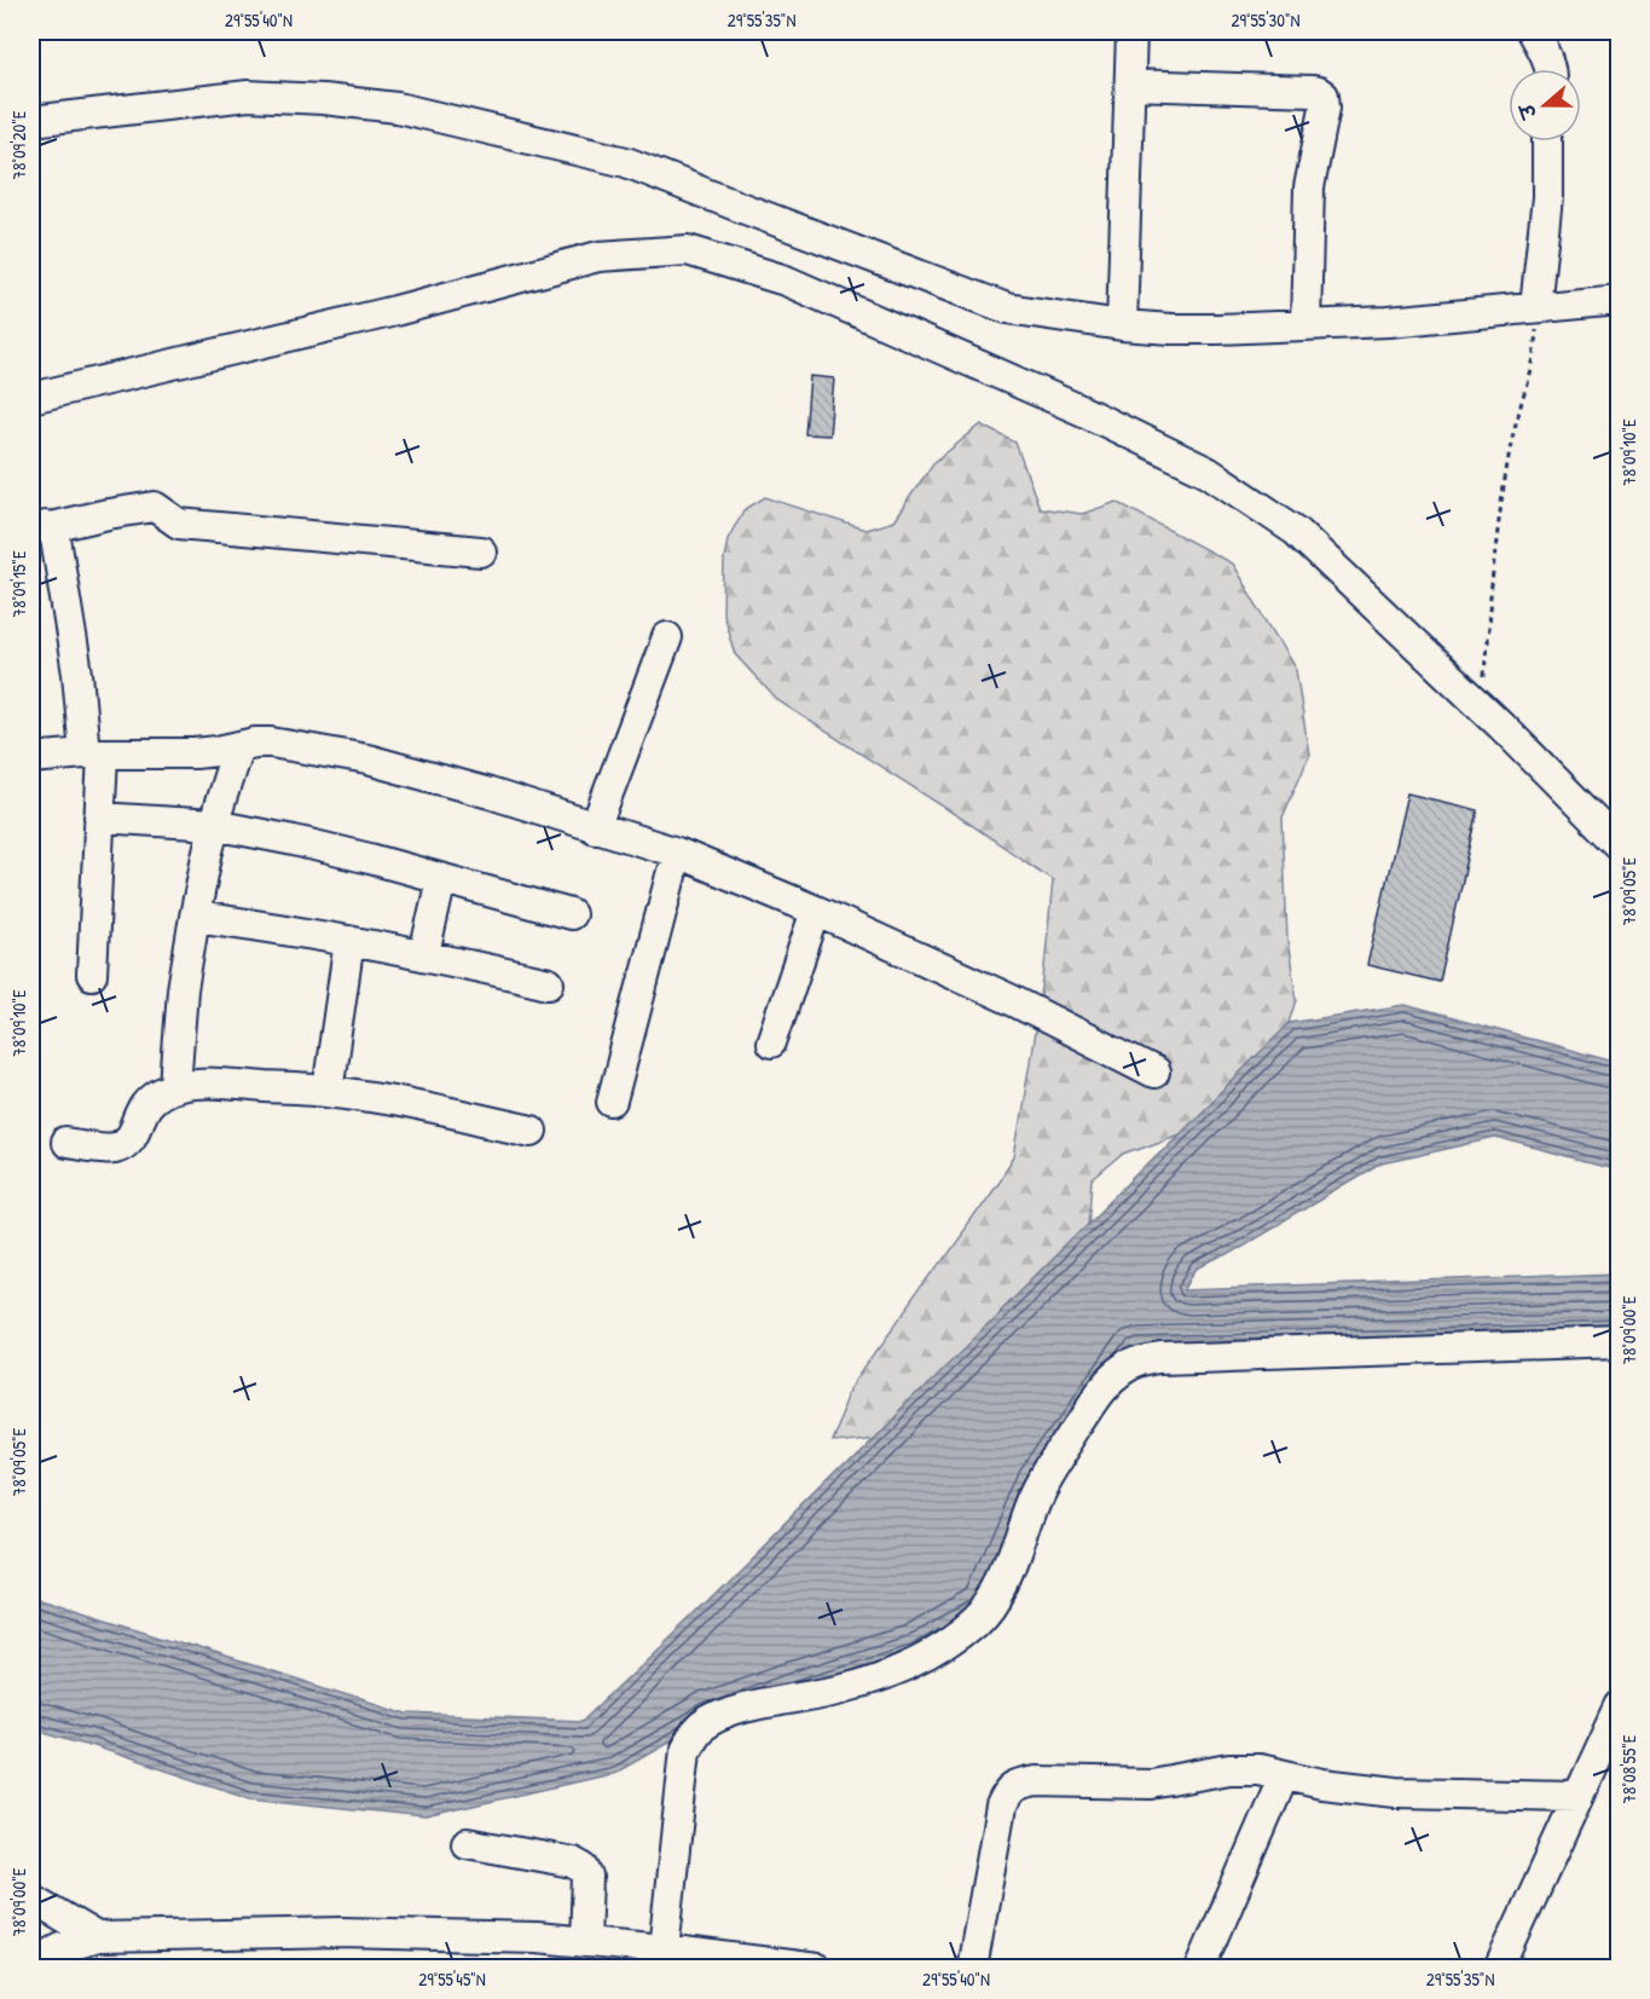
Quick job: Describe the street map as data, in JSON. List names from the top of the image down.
{
  "north": "left",
  "coordinates": [
    "29°55'40\"N",
    "29°55'35\"N",
    "29°55'30\"N",
    "78°09'20\"E",
    "78°09'10\"E",
    "78°09'15\"E",
    "78°09'05\"E",
    "78°09'00\"E",
    "78°08'55\"E",
    "29°55'45\"N"
  ]
}
